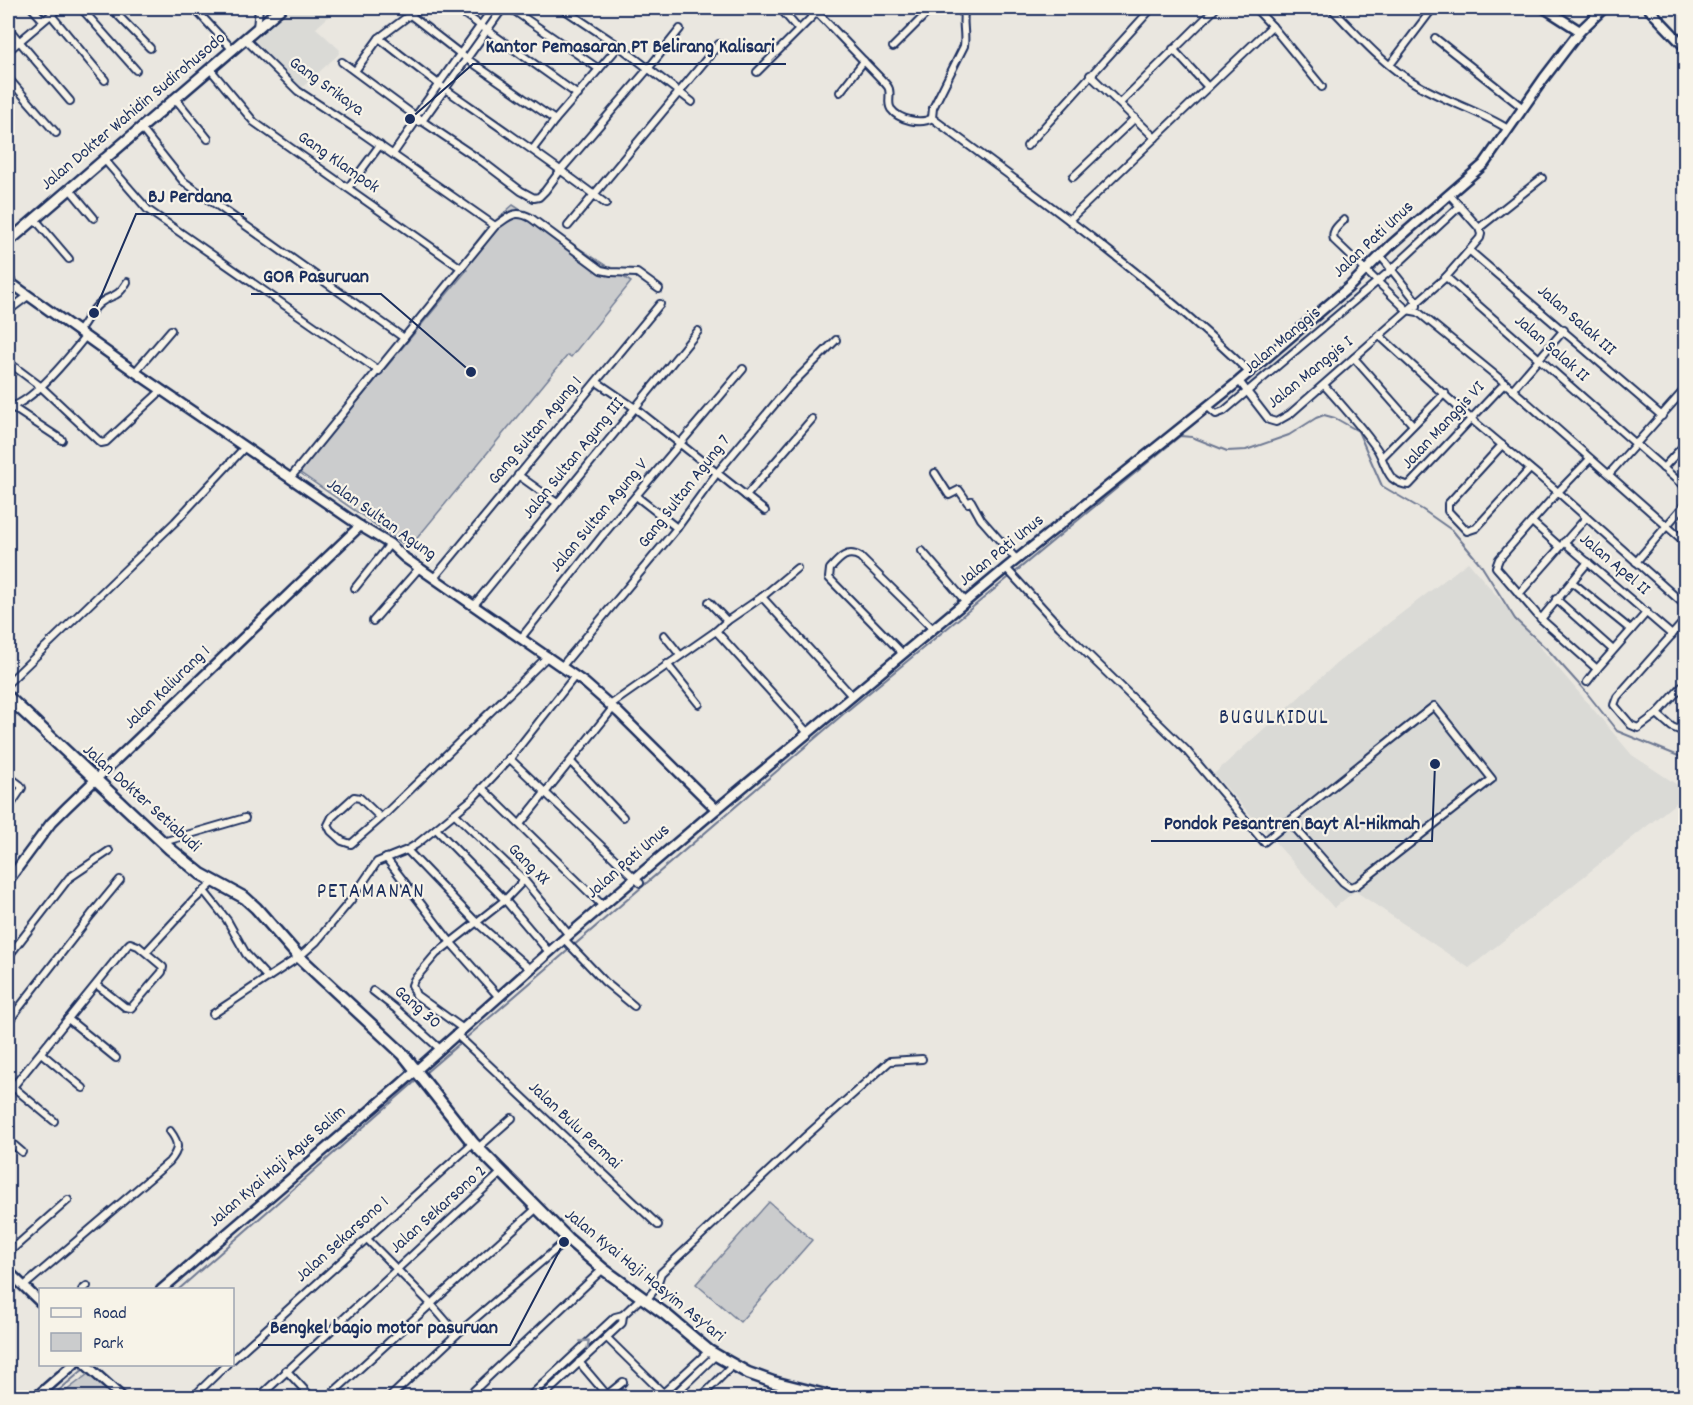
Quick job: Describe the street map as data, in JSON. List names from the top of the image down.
{
  "streets": {
    "highway": ["Jalan Dokter Setiabudi", "Jalan Kyai Haji Hasyim Asy'ari"],
    "main road": [
      "Jalan Dokter Wahidin Sudirohusodo",
      "Jalan Pati Unus",
      "Jalan Sultan Agung",
      "Jalan Kaliurang 1",
      "Jalan Kyai Haji Agus Salim"
    ],
    "street": [
      "Gang Srikaya",
      "Gang Klampok",
      "Jalan Salak III",
      "Jalan Manggis",
      "Jalan Salak II",
      "Jalan Manggis I",
      "Jalan Manggis VI",
      "Gang Sultan Agung 1",
      "Jalan Sultan Agung III",
      "Gang Sultan Agung 7",
      "Jalan Sultan Agung V",
      "Jalan Apel II",
      "Gang XX",
      "Gang 30",
      "Jalan Bulu Permai",
      "Jalan Sekarsono 2",
      "Jalan Sekarsono 1"
    ]
  },
  "crossings": [
    ["Gang Srikaya", "Jalan Dokter Wahidin Sudirohusodo"],
    ["Jalan Dokter Wahidin Sudirohusodo", "Gang Klampok"],
    ["Jalan Pati Unus", "Jalan Manggis"],
    ["Jalan Pati Unus", "Jalan Manggis I"],
    ["Jalan Pati Unus", "Jalan Sultan Agung"],
    ["Jalan Pati Unus", "Gang XX"],
    ["Jalan Pati Unus", "Gang 30"],
    ["Jalan Pati Unus", "Jalan Bulu Permai"],
    ["Jalan Pati Unus", "Jalan Kyai Haji Agus Salim"],
    ["Jalan Pati Unus", "Jalan Kyai Haji Hasyim Asy'ari"],
    ["Jalan Salak III", "Jalan Manggis I"],
    ["Jalan Manggis", "Jalan Manggis I"],
    ["Jalan Salak II", "Jalan Manggis I"],
    ["Gang Sultan Agung 1", "Jalan Sultan Agung"],
    ["Jalan Sultan Agung III", "Jalan Sultan Agung"],
    ["Gang Sultan Agung 7", "Jalan Sultan Agung"],
    ["Jalan Sultan Agung V", "Jalan Sultan Agung"],
    ["Jalan Sultan Agung", "Jalan Kaliurang 1"],
    ["Jalan Kaliurang 1", "Jalan Dokter Setiabudi"],
    ["Jalan Dokter Setiabudi", "Jalan Kyai Haji Hasyim Asy'ari"],
    ["Jalan Kyai Haji Agus Salim", "Jalan Kyai Haji Hasyim Asy'ari"],
    ["Jalan Sekarsono 2", "Jalan Kyai Haji Hasyim Asy'ari"],
    ["Jalan Sekarsono 1", "Jalan Kyai Haji Hasyim Asy'ari"]
  ],
  "districts": ["BUGULKIDUL", "PETAMANAN"],
  "places": [
    "Kantor Pemasaran PT Belirang Kalisari",
    "BJ Perdana",
    "GOR Pasuruan",
    "Pondok Pesantren Bayt Al-Hikmah",
    "Bengkel bagio motor pasuruan"
  ],
  "legend": ["Road", "Park"]
}
